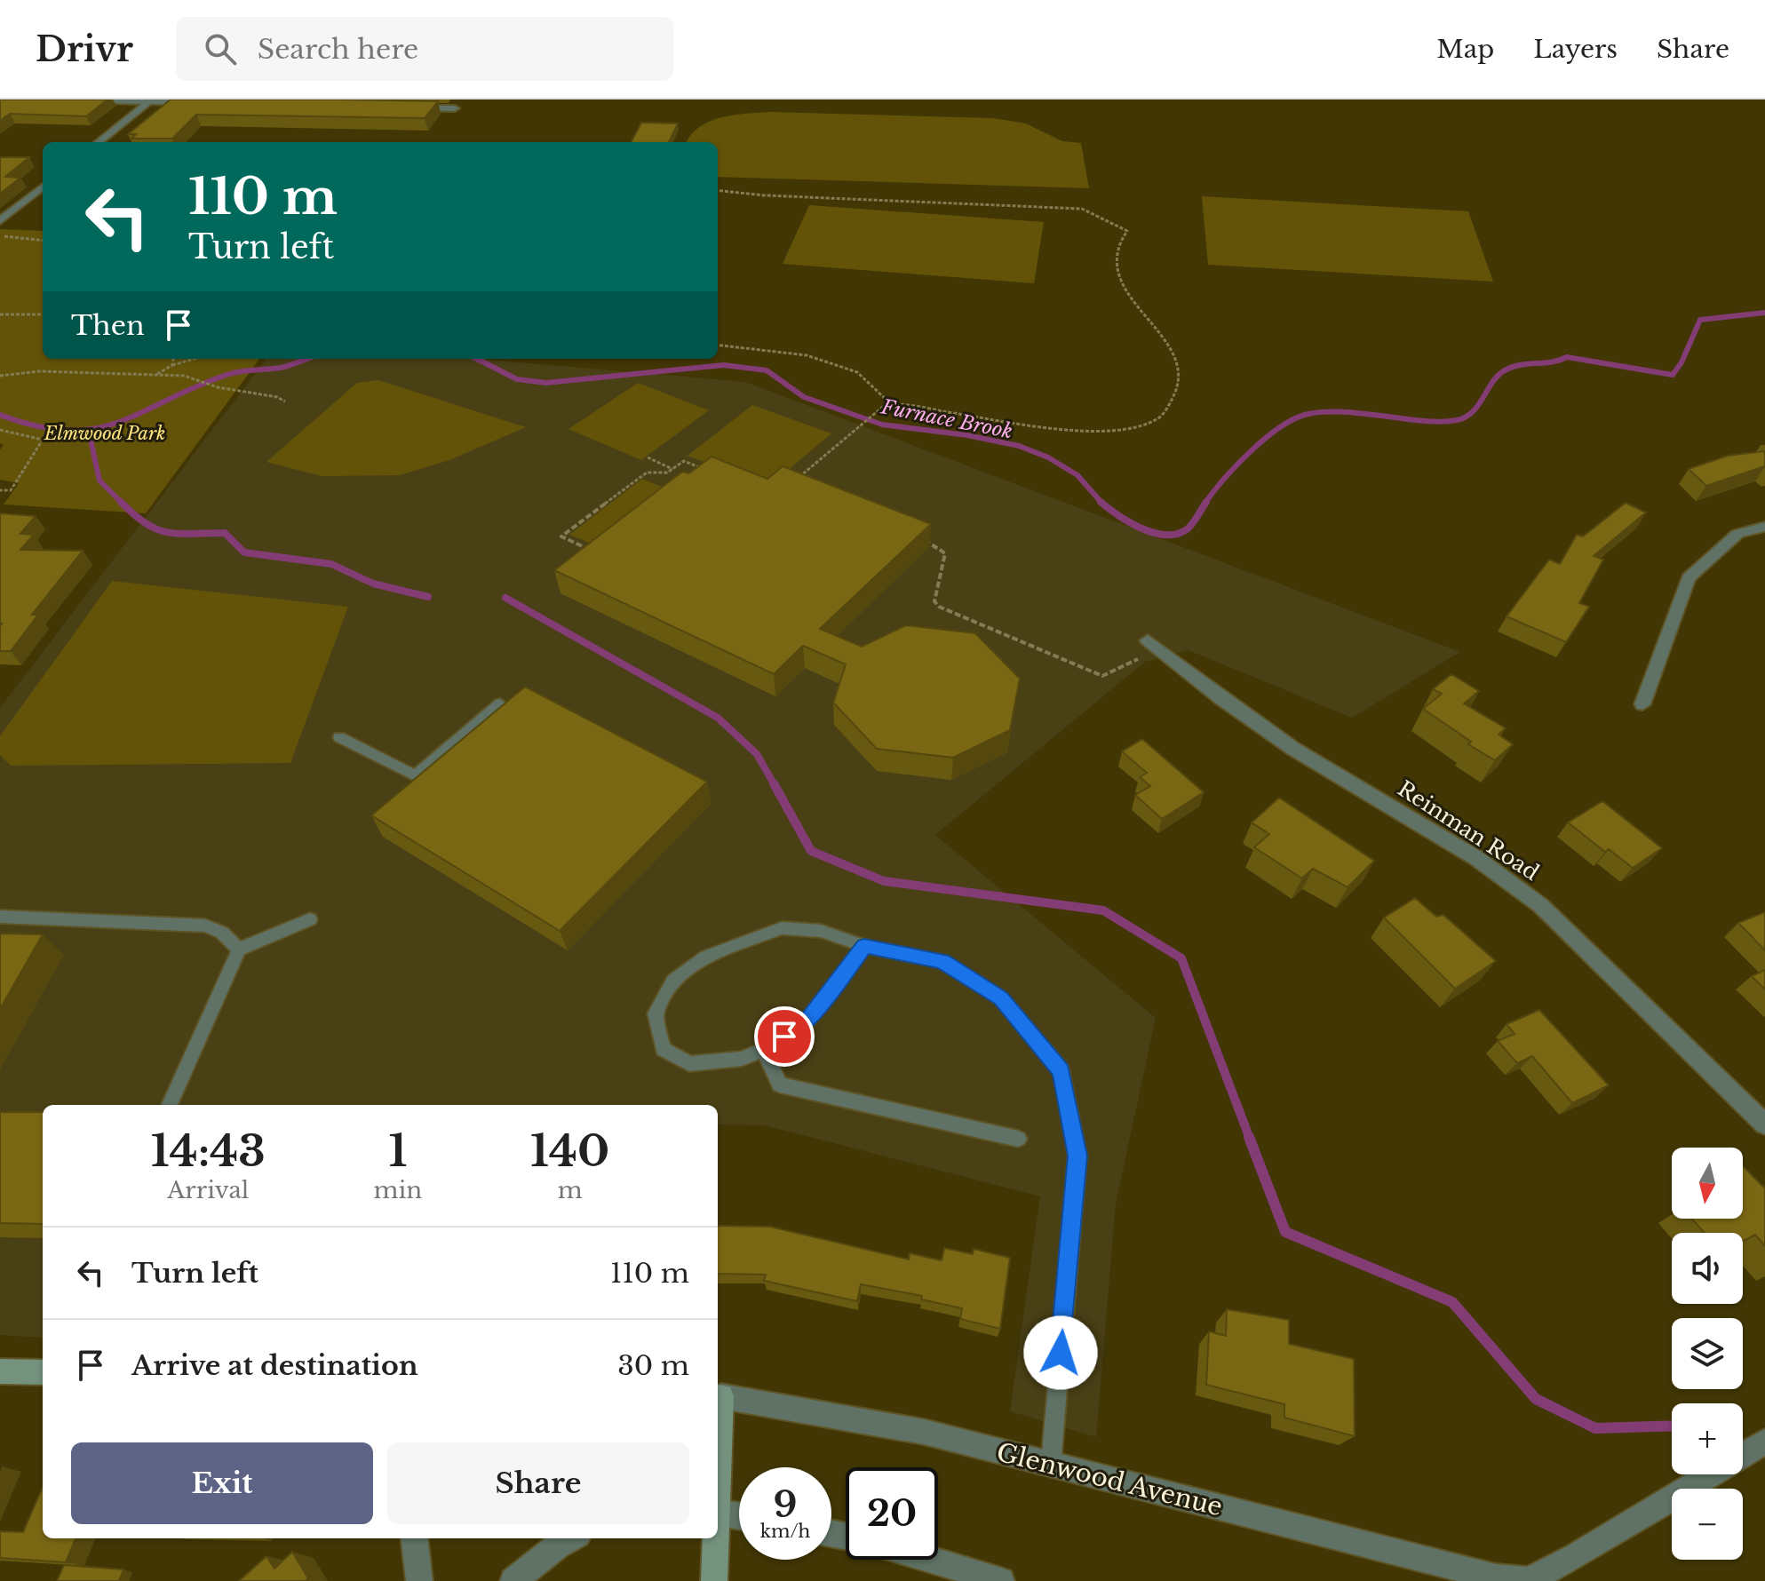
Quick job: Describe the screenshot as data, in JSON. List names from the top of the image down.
{
  "streets": {
    "street": ["Reinman Road", "Glenwood Avenue"]
  },
  "water": ["Furnace Brook"],
  "parks": ["Elmwood Park"],
  "north": "bottom",
  "page": {
    "header": "Drivr",
    "search": "Search here",
    "nav": ["Map", "Layers", "Share"],
    "turn": ["110 m", "Turn left"],
    "then": "Then",
    "eta": [
      "14:43",
      "Arrival",
      "1",
      "min",
      "140",
      "m"
    ],
    "map_buttons": ["+", "−"],
    "list": [
      {
        "name": "Turn left",
        "value": "110 m"
      },
      {
        "name": "Arrive at destination",
        "value": "30 m"
      }
    ],
    "buttons": ["Exit", "Share"],
    "speed": "9 km/h",
    "limit": "20"
  }
}
